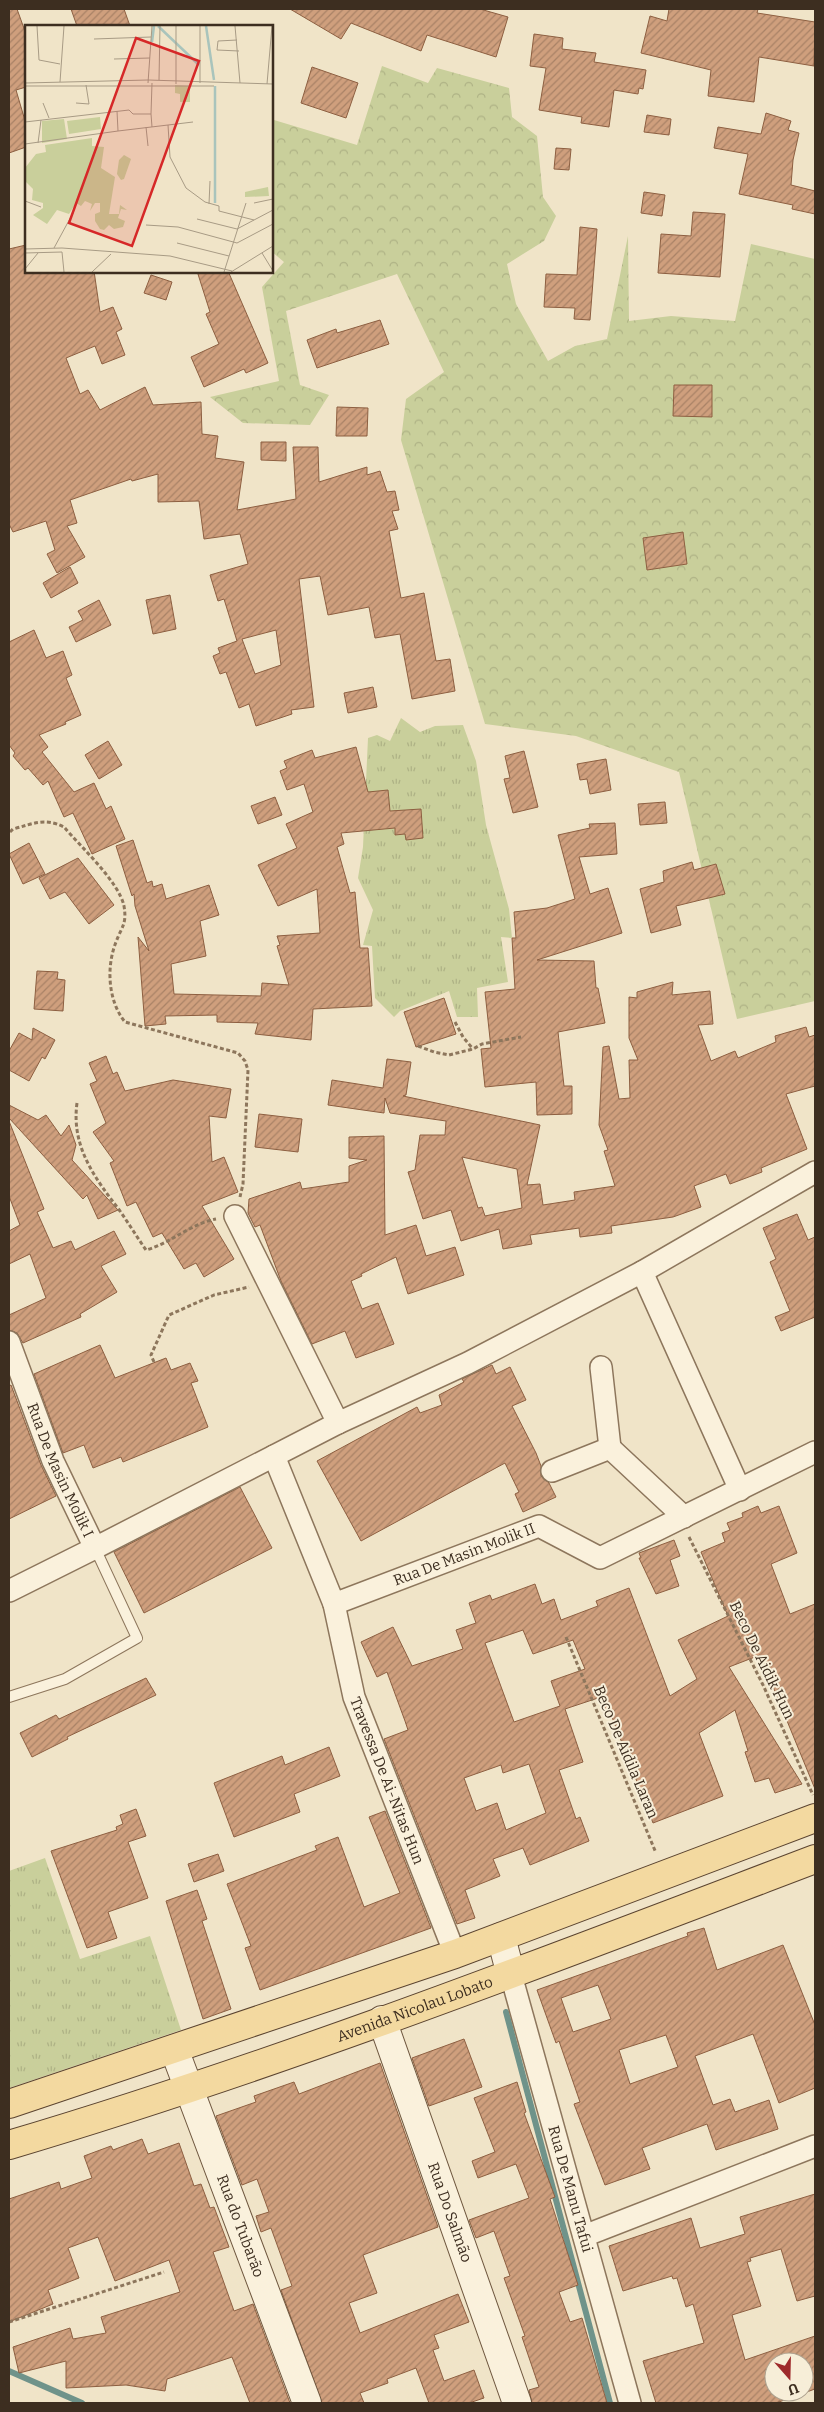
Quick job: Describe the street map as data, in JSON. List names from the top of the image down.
{
  "streets": {
    "main road": ["Avenida Nicolau Lobato"],
    "street": [
      "Rua De Masin Molik I",
      "Rua De Masin Molik II",
      "Travessa De Ai-Nitas Hun",
      "Rua De Manu Tafui",
      "Rua Do Salmão",
      "Rua do Tubarão"
    ],
    "path": ["Beco De Aidik Hun", "Beco De Aidila Laran"]
  },
  "crossings": [
    ["Rua De Masin Molik II", "Beco De Aidik Hun"],
    ["Rua De Masin Molik II", "Travessa De Ai-Nitas Hun"],
    ["Avenida Nicolau Lobato", "Rua De Manu Tafui"],
    ["Avenida Nicolau Lobato", "Rua Do Salmão"],
    ["Avenida Nicolau Lobato", "Rua do Tubarão"]
  ],
  "north": "bottom"
}
